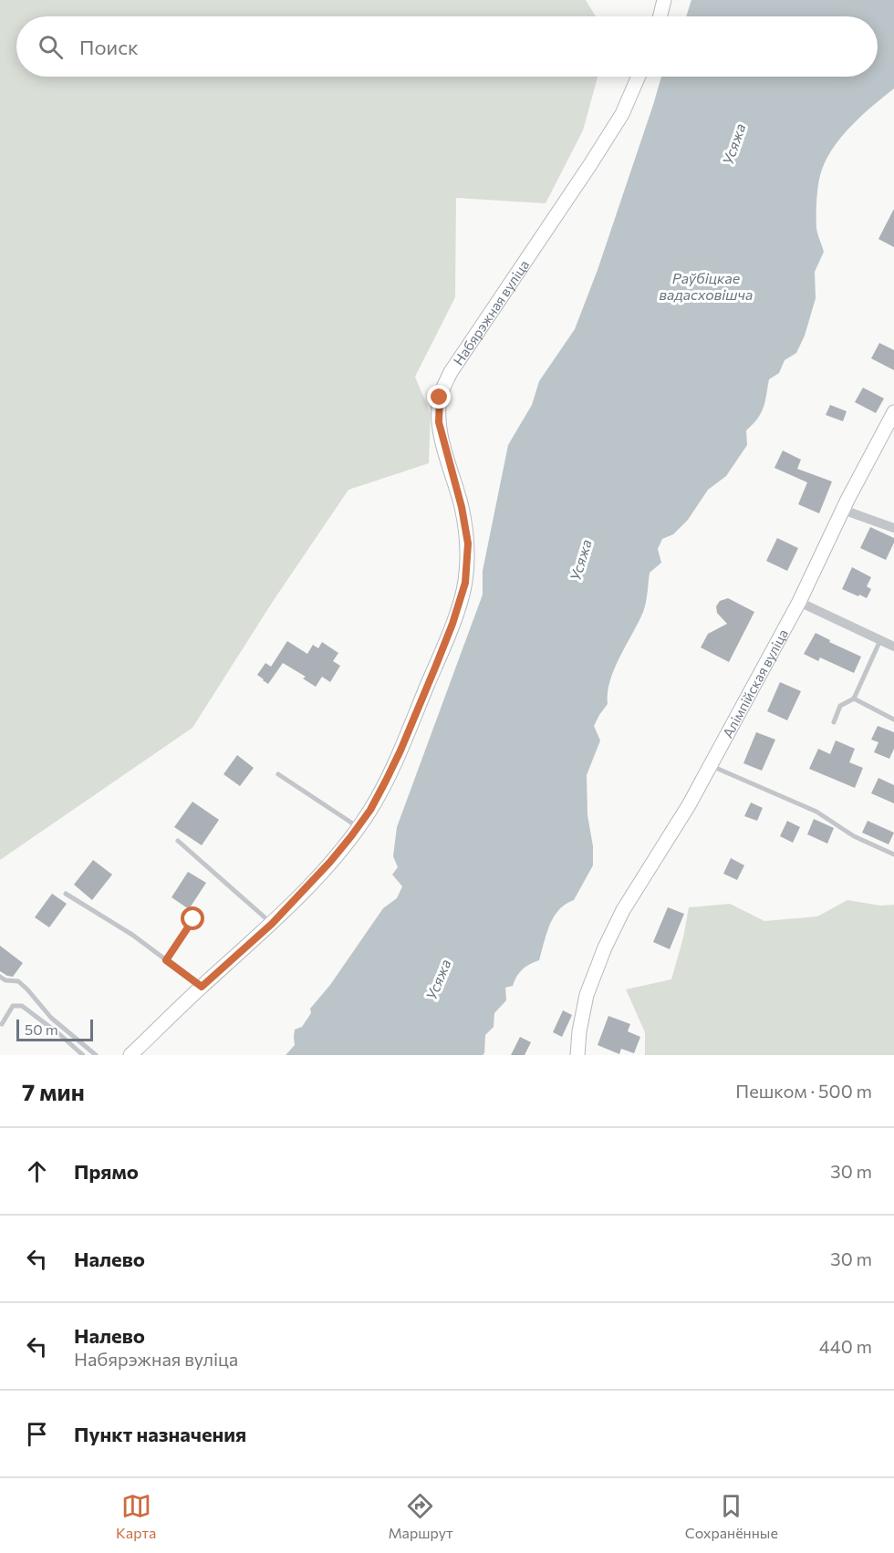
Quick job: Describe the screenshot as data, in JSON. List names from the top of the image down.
{
  "streets": {
    "street": ["Набярэжная вуліца", "Алімпійская вуліца"]
  },
  "water": ["Усяжа", "Раўбіцкае вадасховішча"],
  "scale_bar": "50 m",
  "page": {
    "search": "Поиск",
    "scale": "50 m",
    "heading": ["7 мин", "Пешком · 500 m"],
    "list": [
      ["Прямо", "30 m"],
      ["Налево", "30 m"],
      ["Налево", "Набярэжная вуліца", "440 m"],
      "Пункт назначения"
    ],
    "nav": ["Карта", "Маршрут", "Сохранённые"]
  }
}
